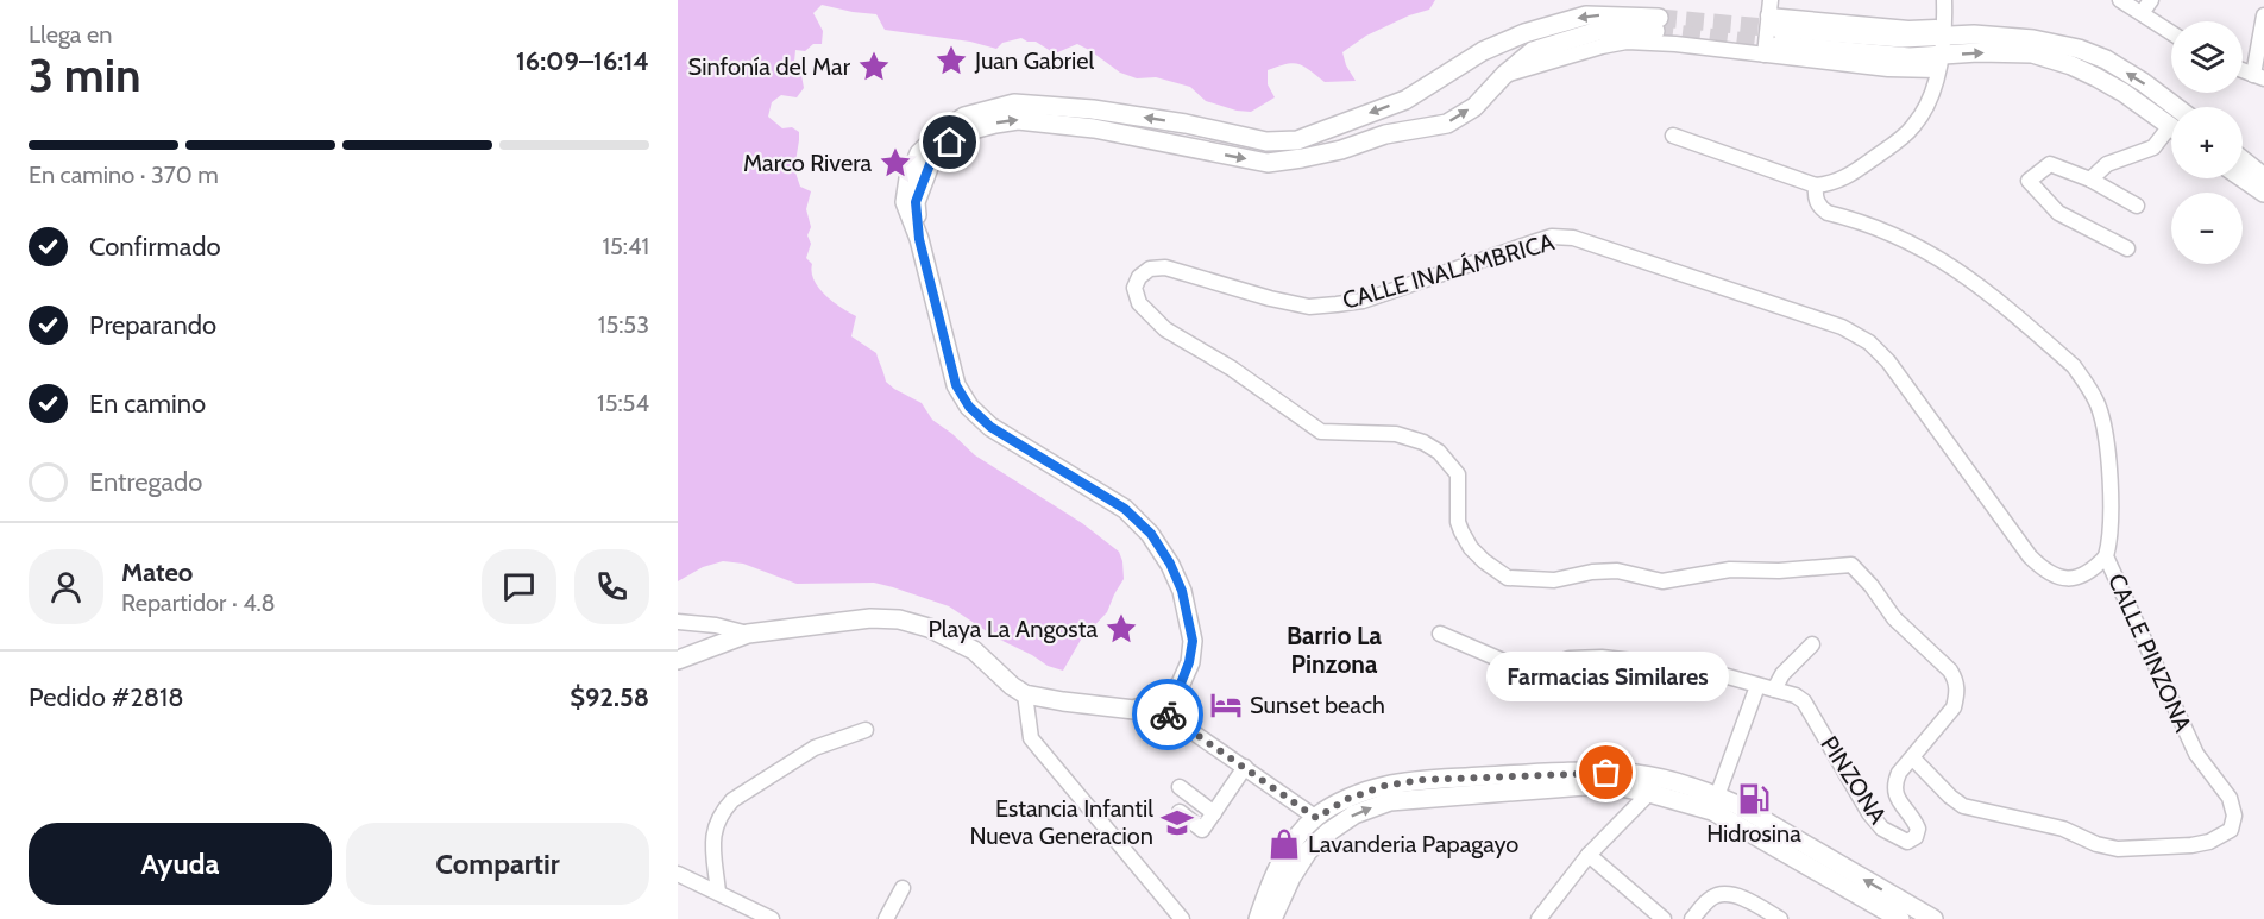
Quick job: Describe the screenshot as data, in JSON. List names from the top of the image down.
{
  "streets": {
    "street": ["CALLE INALÁMBRICA", "CALLE PINZONA", "PINZONA"]
  },
  "crossings": [
    ["CALLE INALÁMBRICA", "CALLE PINZONA"],
    ["CALLE INALÁMBRICA", "PINZONA"],
    ["CALLE PINZONA", "PINZONA"]
  ],
  "districts": ["Barrio La Pinzona"],
  "places": {
    "place": [
      "Juan Gabriel",
      "Sinfonía del Mar",
      "Marco Rivera",
      "Playa La Angosta"
    ],
    "hotel": ["Sunset beach"],
    "other": ["Farmacias Similares"],
    "fuel station": ["Hidrosina"],
    "school or university": ["Estancia Infantil Nueva Generacion"],
    "shop": ["Lavanderia Papagayo"]
  },
  "page": {
    "heading": ["3 min", "Llega en", "16:09–16:14"],
    "panel": [
      "Mateo",
      "Repartidor · 4.8",
      "Pedido #2818",
      "$92.58"
    ],
    "map_buttons": ["+", "−"],
    "bar": "En camino · 370 m",
    "list": [
      ["Confirmado", "15:41"],
      ["Preparando", "15:53"],
      ["En camino", "15:54"],
      "Entregado"
    ],
    "bubble": "Farmacias Similares",
    "buttons": ["Ayuda", "Compartir"]
  }
}
